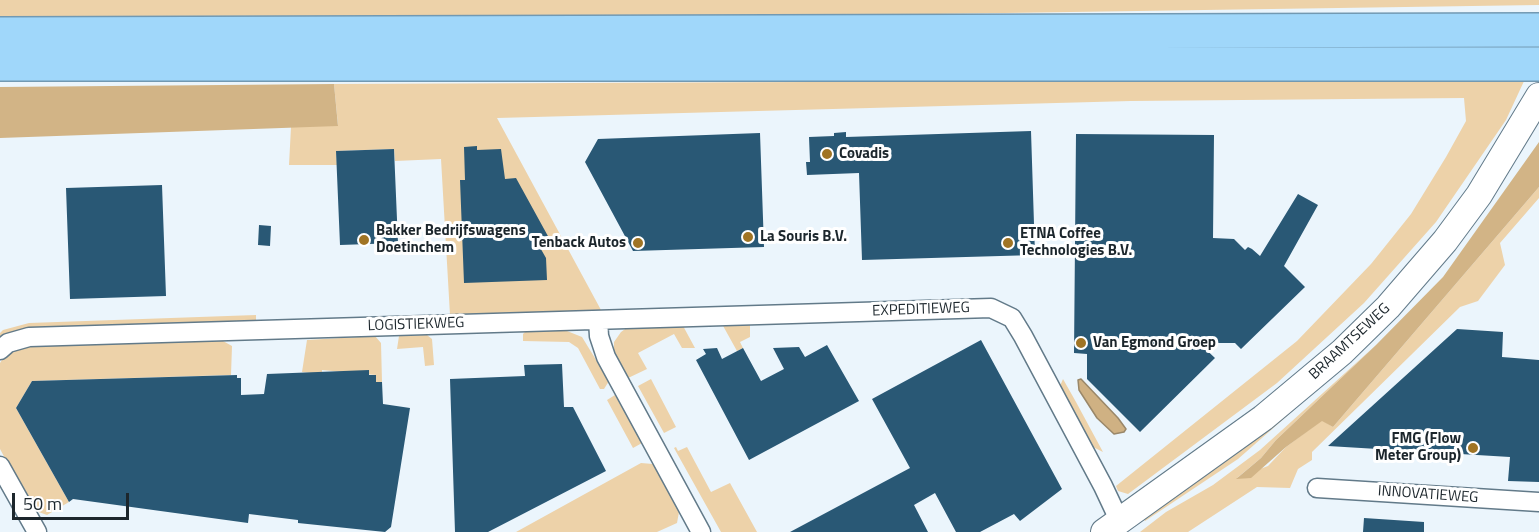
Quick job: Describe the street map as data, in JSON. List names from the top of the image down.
{
  "streets": {
    "street": [
      "EXPEDITIEWEG",
      "LOGISTIEKWEG",
      "BRAAMTSEWEG",
      "INNOVATIEWEG"
    ]
  },
  "crossings": [
    ["EXPEDITIEWEG", "LOGISTIEKWEG"],
    ["EXPEDITIEWEG", "BRAAMTSEWEG"]
  ],
  "places": [
    "Covadis",
    "La Souris B.V.",
    "Bakker Bedrijfswagens Doetinchem",
    "Tenback Autos",
    "ETNA Coffee Technologies B.V.",
    "Van Egmond Groep",
    "FMG (Flow Meter Group)"
  ],
  "scale_bar": "50 m"
}
